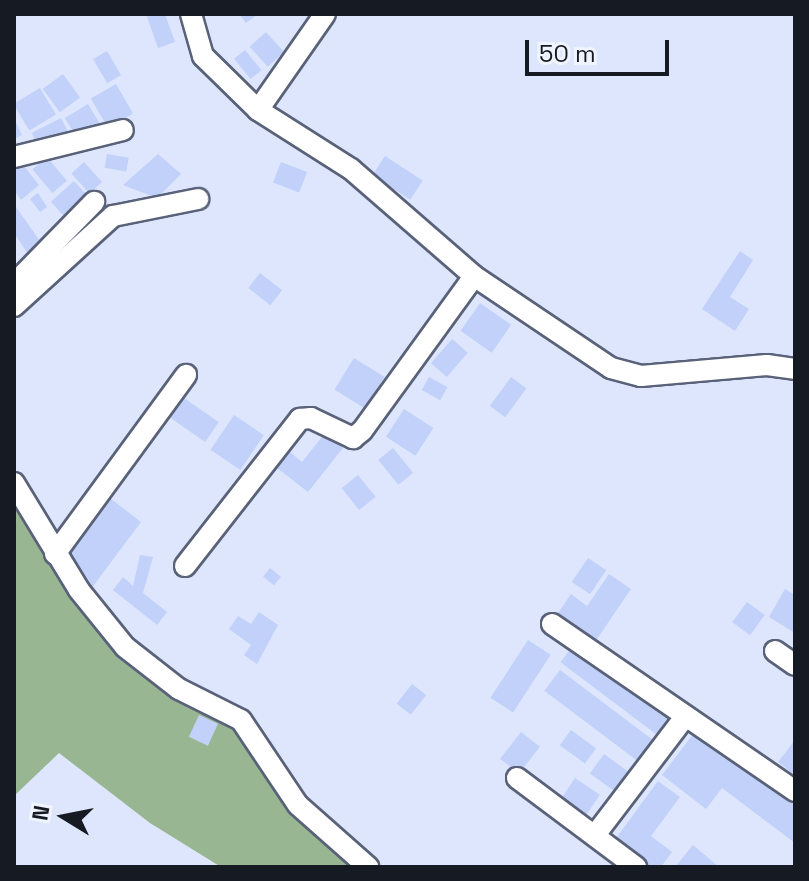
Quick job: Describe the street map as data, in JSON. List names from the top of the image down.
{
  "scale_bar": "50 m",
  "north": "left"
}
